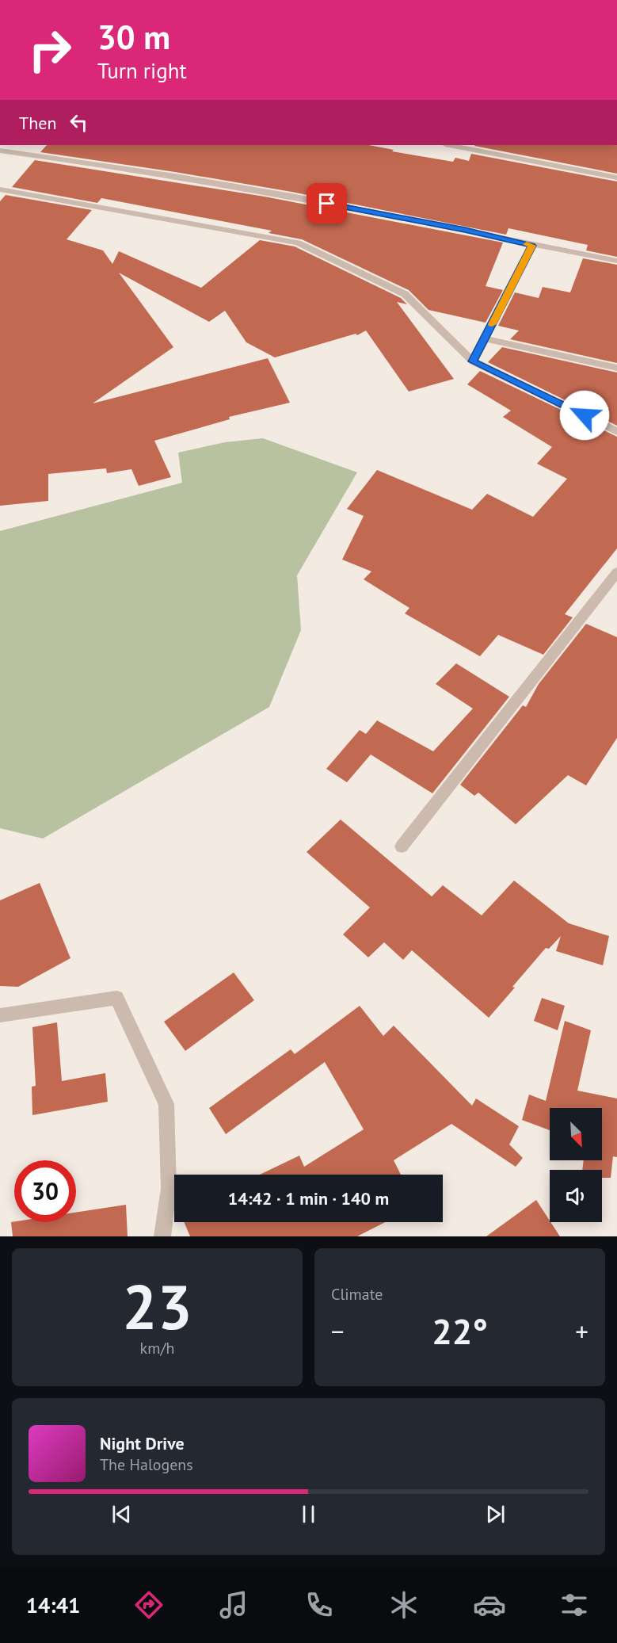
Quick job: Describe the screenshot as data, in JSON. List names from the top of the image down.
{
  "north": "bottom right",
  "page": {
    "turn": ["30 m", "Turn right"],
    "then": "Then",
    "limit": "30",
    "trip": "14:42 · 1 min · 140 m",
    "tile": [
      ["23", "km/h"],
      "Climate"
    ],
    "heat": ["−", "22°", "+"],
    "song": ["Night Drive", "The Halogens"],
    "tabs": "14:41"
  }
}
